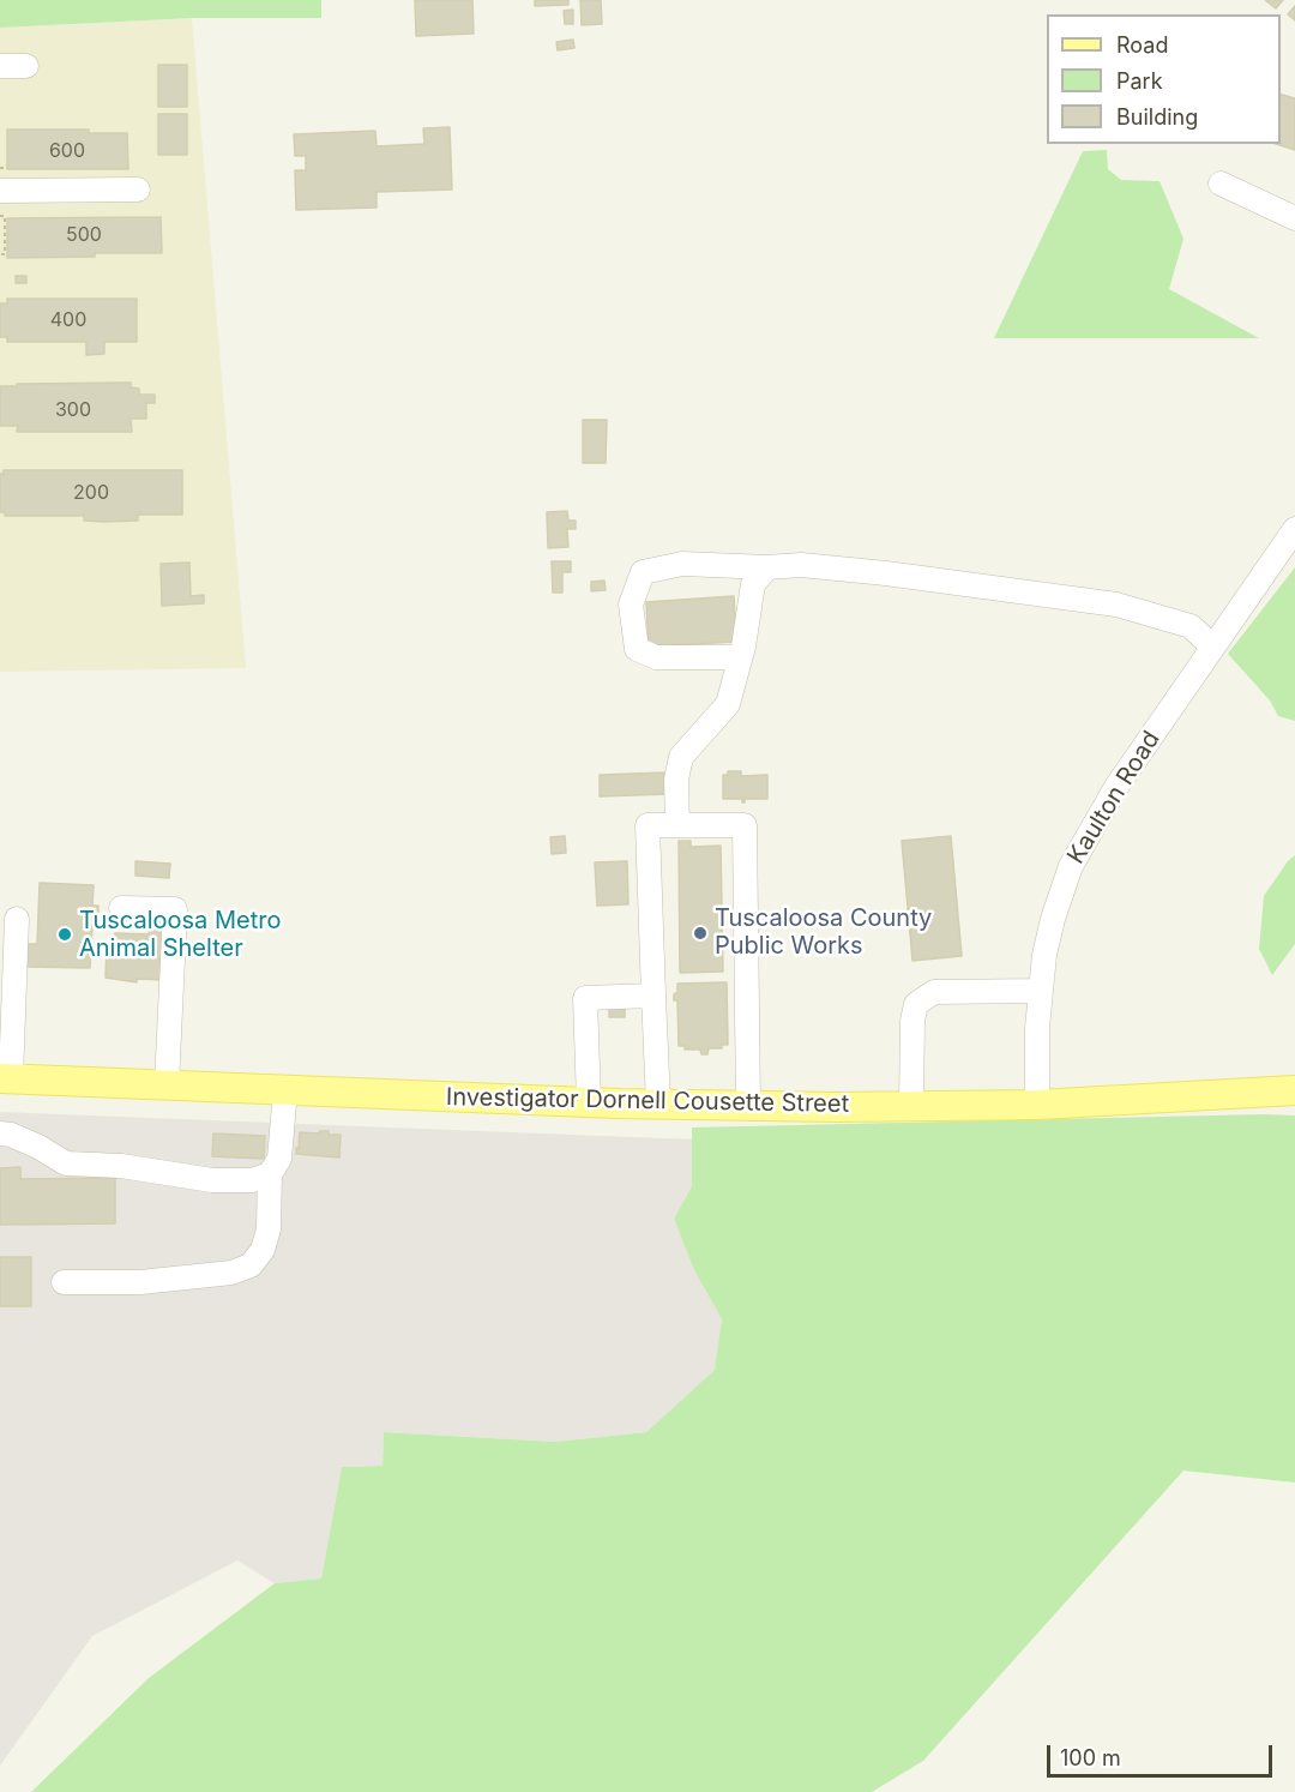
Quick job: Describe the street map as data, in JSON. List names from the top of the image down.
{
  "streets": {
    "main road": ["Investigator Dornell Cousette Street"],
    "street": ["Kaulton Road"]
  },
  "crossings": [
    ["Kaulton Road", "Investigator Dornell Cousette Street"]
  ],
  "places": ["Tuscaloosa County Public Works", "Tuscaloosa Metro Animal Shelter"],
  "house_numbers": [
    "600",
    "500",
    "400",
    "300",
    "200"
  ],
  "legend": ["Road", "Park", "Building"],
  "scale_bar": "100 m"
}
